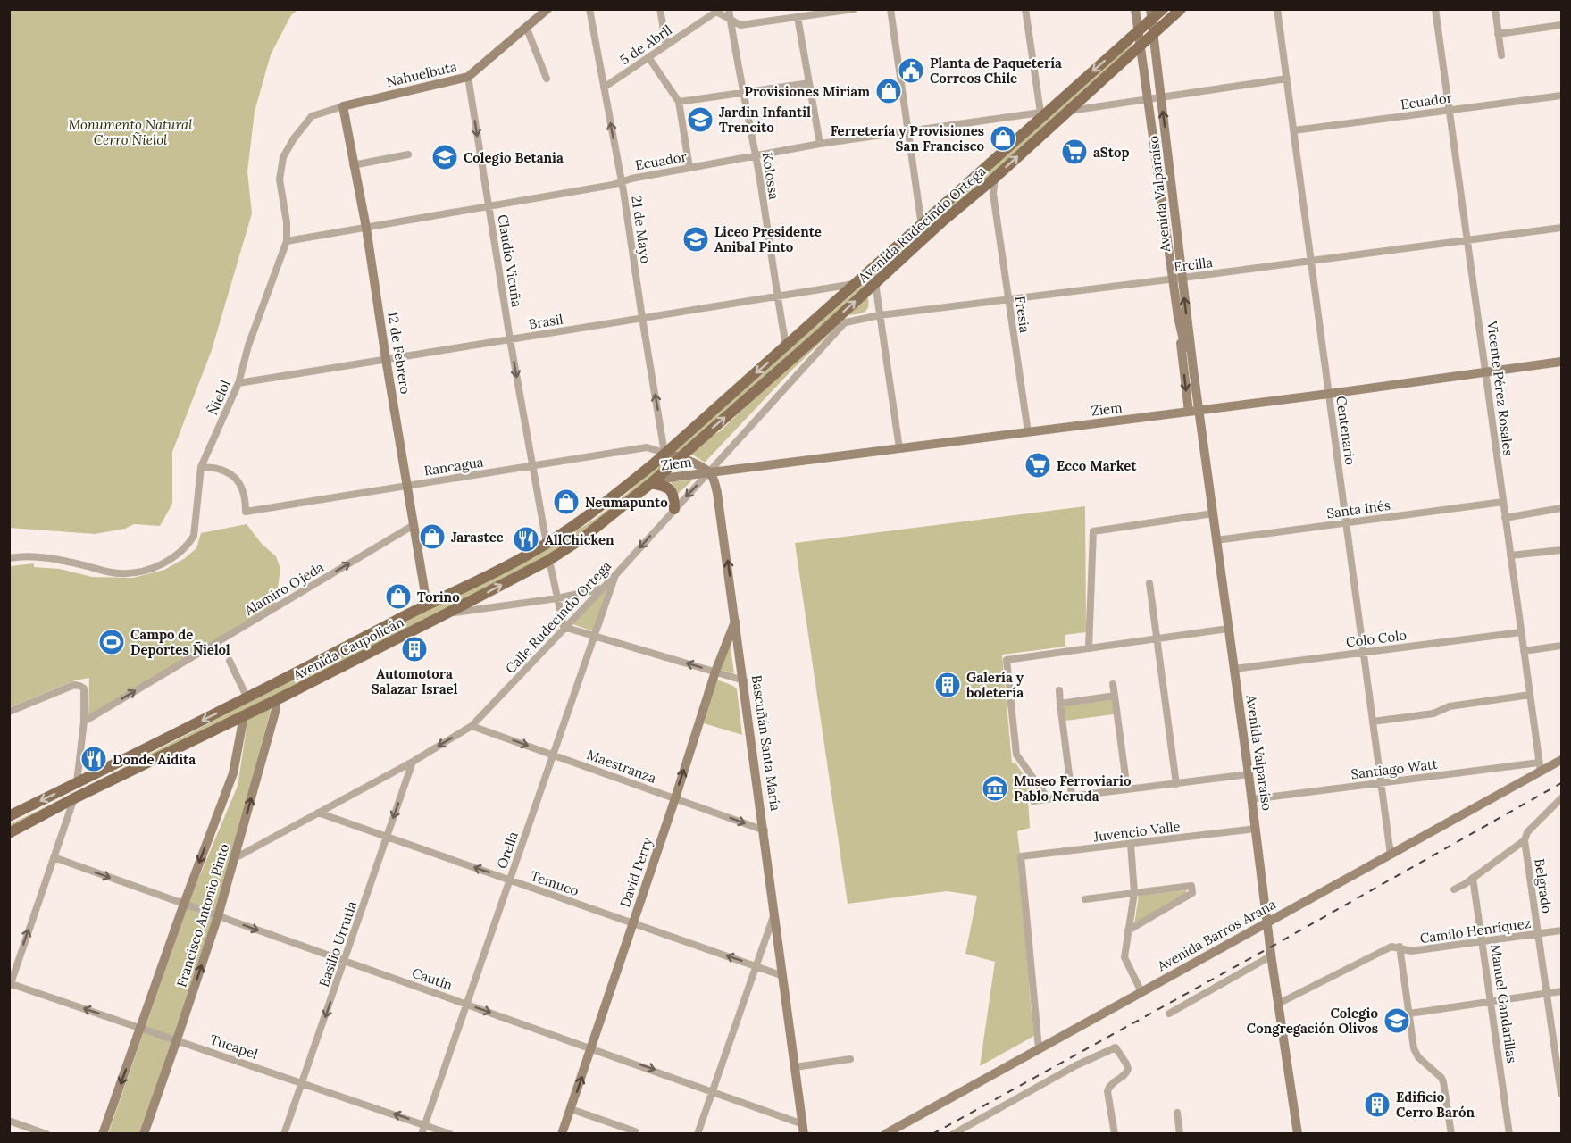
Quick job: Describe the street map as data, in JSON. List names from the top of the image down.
{
  "streets": {
    "main road": [
      "Nahuelbuta",
      "Avenida Valparaíso",
      "Avenida Rudecindo Ortega",
      "12 de Febrero",
      "Ziem",
      "Avenida Caupolicán",
      "Bascuñán Santa María",
      "David Perry",
      "Francisco Antonio Pinto",
      "Avenida Barros Arana"
    ],
    "street": [
      "5 de Abril",
      "Ecuador",
      "Kolossa",
      "21 de Mayo",
      "Claudio Vicuña",
      "Ercilla",
      "Fresia",
      "Brasil",
      "Vicente Pérez Rosales",
      "Ñielol",
      "Centenario",
      "Rancagua",
      "Santa Inés",
      "Alamiro Ojeda",
      "Calle Rudecindo Ortega",
      "Colo Colo",
      "Maestranza",
      "Santiago Watt",
      "Juvencio Valle",
      "Orella",
      "Temuco",
      "Belgrado",
      "Camilo Henríquez",
      "Basilio Urrutia",
      "Cautín",
      "Manuel Gandarillas",
      "Tucapel"
    ]
  },
  "crossings": [
    ["5 de Abril", "Kolossa"],
    ["5 de Abril", "21 de Mayo"],
    ["Nahuelbuta", "Claudio Vicuña"],
    ["Nahuelbuta", "12 de Febrero"],
    ["Nahuelbuta", "Ñielol"],
    ["Ecuador", "Kolossa"],
    ["Ecuador", "Avenida Rudecindo Ortega"],
    ["Ecuador", "21 de Mayo"],
    ["Ecuador", "Claudio Vicuña"],
    ["Ecuador", "12 de Febrero"],
    ["Ecuador", "Vicente Pérez Rosales"],
    ["Ecuador", "Ñielol"],
    ["Ecuador", "Centenario"],
    ["Kolossa", "Avenida Rudecindo Ortega"],
    ["Kolossa", "Brasil"],
    ["Avenida Valparaíso", "Avenida Rudecindo Ortega"],
    ["Avenida Valparaíso", "Ercilla"],
    ["Avenida Valparaíso", "Ziem"],
    ["Avenida Valparaíso", "Santa Inés"],
    ["Avenida Valparaíso", "Colo Colo"],
    ["Avenida Valparaíso", "Santiago Watt"],
    ["Avenida Valparaíso", "Juvencio Valle"],
    ["Avenida Valparaíso", "Camilo Henríquez"],
    ["Avenida Valparaíso", "Avenida Barros Arana"],
    ["Avenida Rudecindo Ortega", "21 de Mayo"],
    ["Avenida Rudecindo Ortega", "Ercilla"],
    ["Avenida Rudecindo Ortega", "Fresia"],
    ["Avenida Rudecindo Ortega", "Brasil"],
    ["Avenida Rudecindo Ortega", "Rancagua"],
    ["Avenida Rudecindo Ortega", "Avenida Caupolicán"],
    ["21 de Mayo", "Brasil"],
    ["21 de Mayo", "Rancagua"],
    ["21 de Mayo", "Avenida Caupolicán"],
    ["Claudio Vicuña", "Brasil"],
    ["Claudio Vicuña", "Rancagua"],
    ["Claudio Vicuña", "Avenida Caupolicán"],
    ["Ercilla", "Fresia"],
    ["Ercilla", "Vicente Pérez Rosales"],
    ["Ercilla", "Centenario"],
    ["Ercilla", "Calle Rudecindo Ortega"],
    ["Fresia", "Ziem"],
    ["Brasil", "12 de Febrero"],
    ["Brasil", "Ñielol"],
    ["12 de Febrero", "Ñielol"],
    ["12 de Febrero", "Rancagua"],
    ["12 de Febrero", "Alamiro Ojeda"],
    ["12 de Febrero", "Avenida Caupolicán"],
    ["Vicente Pérez Rosales", "Ziem"],
    ["Vicente Pérez Rosales", "Santa Inés"],
    ["Vicente Pérez Rosales", "Colo Colo"],
    ["Vicente Pérez Rosales", "Santiago Watt"],
    ["Vicente Pérez Rosales", "Avenida Barros Arana"],
    ["Ñielol", "Rancagua"],
    ["Ziem", "Centenario"],
    ["Ziem", "Calle Rudecindo Ortega"],
    ["Ziem", "Avenida Caupolicán"],
    ["Ziem", "Bascuñán Santa María"],
    ["Centenario", "Santa Inés"],
    ["Centenario", "Colo Colo"],
    ["Centenario", "Santiago Watt"],
    ["Centenario", "Avenida Barros Arana"],
    ["Rancagua", "Avenida Caupolicán"],
    ["Calle Rudecindo Ortega", "Bascuñán Santa María"],
    ["Calle Rudecindo Ortega", "Maestranza"],
    ["Calle Rudecindo Ortega", "Orella"],
    ["Calle Rudecindo Ortega", "Temuco"],
    ["Calle Rudecindo Ortega", "Francisco Antonio Pinto"],
    ["Calle Rudecindo Ortega", "Basilio Urrutia"],
    ["Avenida Caupolicán", "Francisco Antonio Pinto"],
    ["Bascuñán Santa María", "Maestranza"],
    ["Bascuñán Santa María", "David Perry"],
    ["Bascuñán Santa María", "Temuco"],
    ["Bascuñán Santa María", "Cautín"],
    ["Maestranza", "Orella"],
    ["Maestranza", "David Perry"],
    ["Santiago Watt", "Avenida Barros Arana"],
    ["Juvencio Valle", "Avenida Barros Arana"],
    ["Orella", "Temuco"],
    ["Orella", "Cautín"],
    ["Orella", "Tucapel"],
    ["David Perry", "Temuco"],
    ["David Perry", "Cautín"],
    ["Temuco", "Basilio Urrutia"],
    ["Belgrado", "Camilo Henríquez"],
    ["Francisco Antonio Pinto", "Cautín"],
    ["Francisco Antonio Pinto", "Tucapel"],
    ["Camilo Henríquez", "Manuel Gandarillas"],
    ["Basilio Urrutia", "Cautín"],
    ["Basilio Urrutia", "Tucapel"]
  ],
  "one_way": [
    "21 de Mayo",
    "Claudio Vicuña",
    "Alamiro Ojeda",
    "Maestranza",
    "David Perry",
    "Temuco",
    "Basilio Urrutia",
    "Cautín",
    "Tucapel"
  ],
  "parks": ["Monumento Natural Cerro Ñielol"],
  "places": {
    "public building": ["Planta de Paquetería Correos Chile"],
    "shop": [
      "Provisiones Miriam",
      "Ferretería y Provisiones San Francisco",
      "Neumapunto",
      "Jarastec",
      "Torino"
    ],
    "school or university": [
      "Jardin Infantil Trencito",
      "Colegio Betania",
      "Liceo Presidente Anibal Pinto",
      "Colegio Congregación Olivos"
    ],
    "supermarket": ["aStop", "Ecco Market"],
    "restaurant": ["AllChicken", "Donde Aidita"],
    "sports": ["Campo de Deportes Ñielol"],
    "building": ["Automotora Salazar Israel", "Galería y boletería", "Edificio Cerro Barón"],
    "museum": ["Museo Ferroviario Pablo Neruda"]
  }
}
